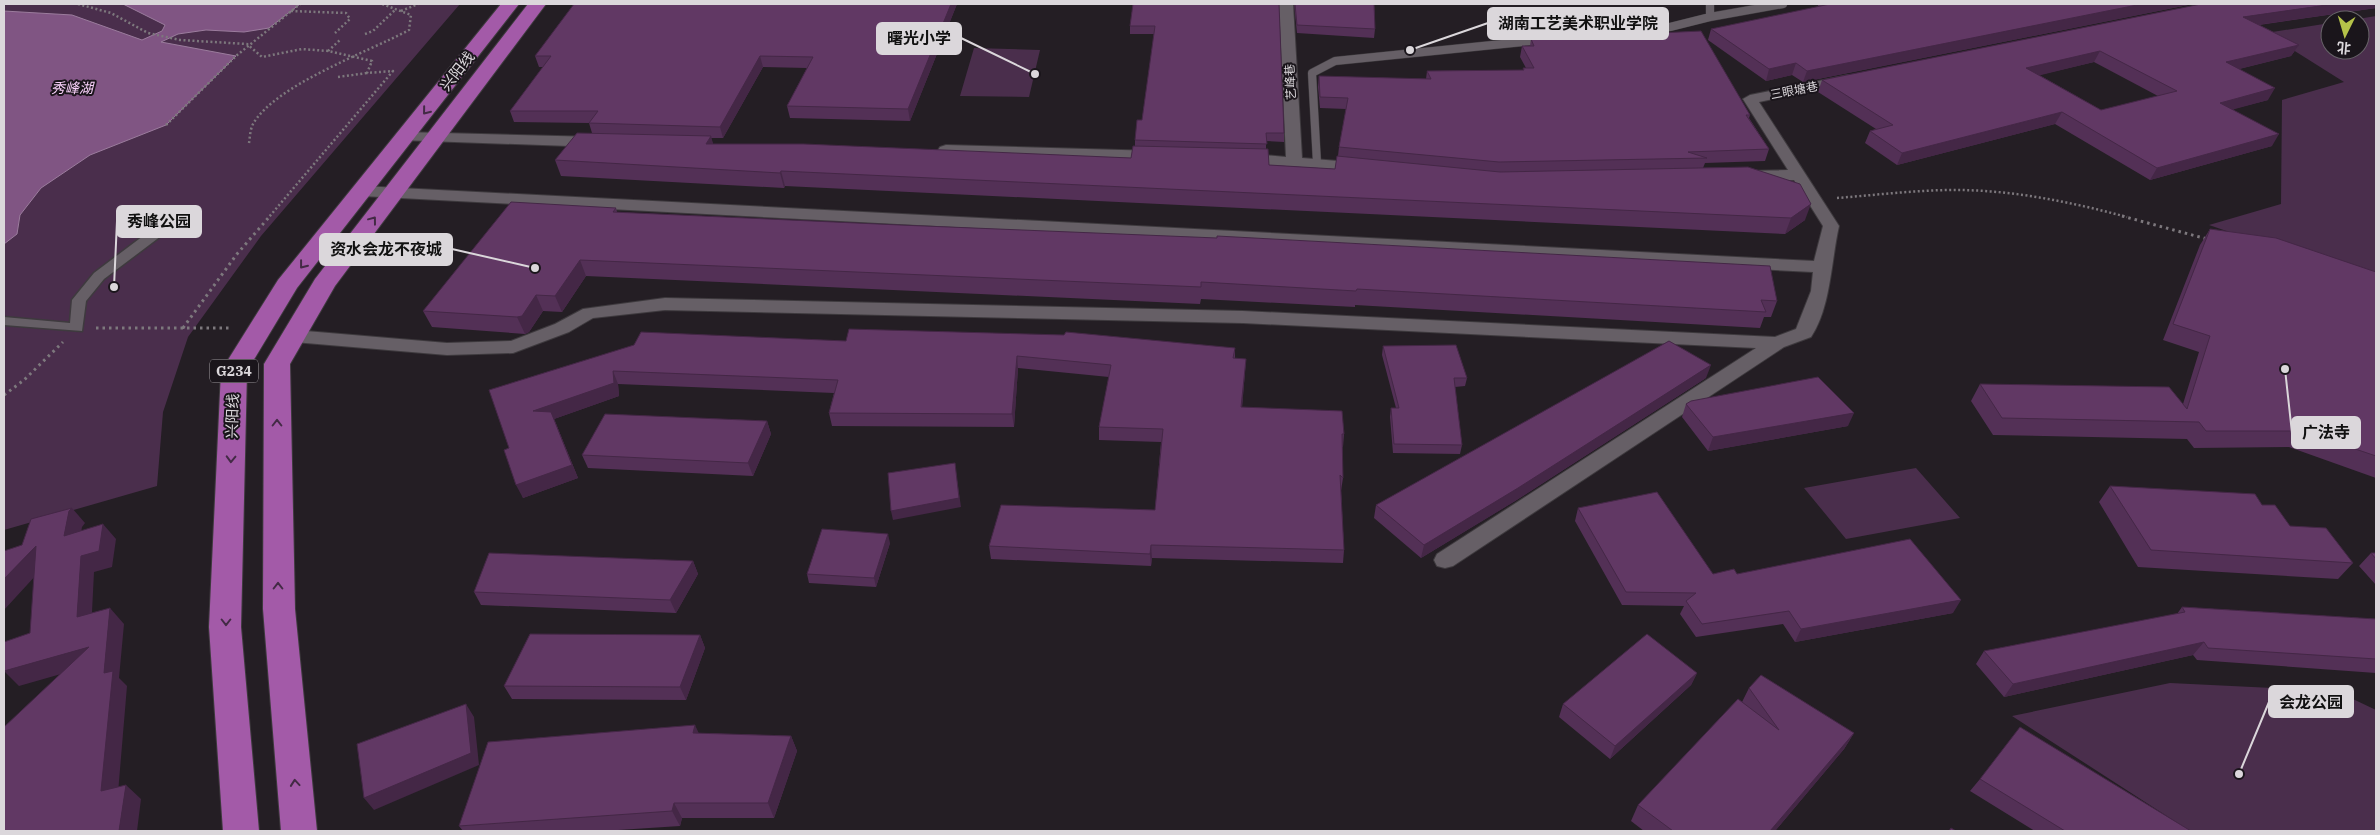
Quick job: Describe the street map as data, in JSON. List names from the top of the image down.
{
  "streets": {
    "highway": ["兴阳线", "G234"],
    "street": ["艺峰巷", "三眼塘巷"]
  },
  "water": ["秀峰湖"],
  "places": [
    "湖南工艺美术职业学院",
    "曙光小学",
    "资水会龙不夜城",
    "秀峰公园",
    "广法寺",
    "会龙公园"
  ],
  "north": "bottom"
}
